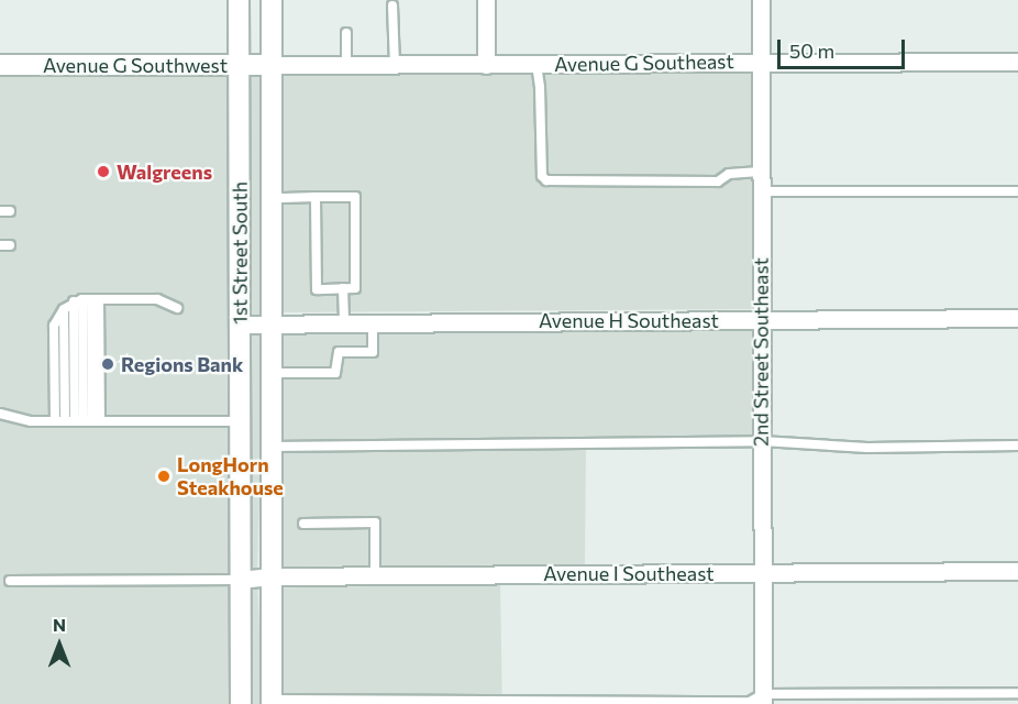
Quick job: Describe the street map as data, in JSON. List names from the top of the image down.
{
  "streets": {
    "main road": ["Avenue G Southwest", "1st Street South"],
    "street": [
      "Avenue G Southeast",
      "Avenue H Southeast",
      "2nd Street Southeast",
      "Avenue I Southeast"
    ]
  },
  "crossings": [
    ["Avenue G Southeast", "Avenue G Southwest"],
    ["Avenue G Southeast", "1st Street South"],
    ["Avenue G Southeast", "2nd Street Southeast"],
    ["Avenue G Southwest", "1st Street South"],
    ["1st Street South", "Avenue H Southeast"],
    ["1st Street South", "Avenue I Southeast"],
    ["Avenue H Southeast", "2nd Street Southeast"],
    ["2nd Street Southeast", "Avenue I Southeast"]
  ],
  "places": ["Walgreens", "Regions Bank", "LongHorn Steakhouse"],
  "scale_bar": "50 m",
  "north": "top"
}
